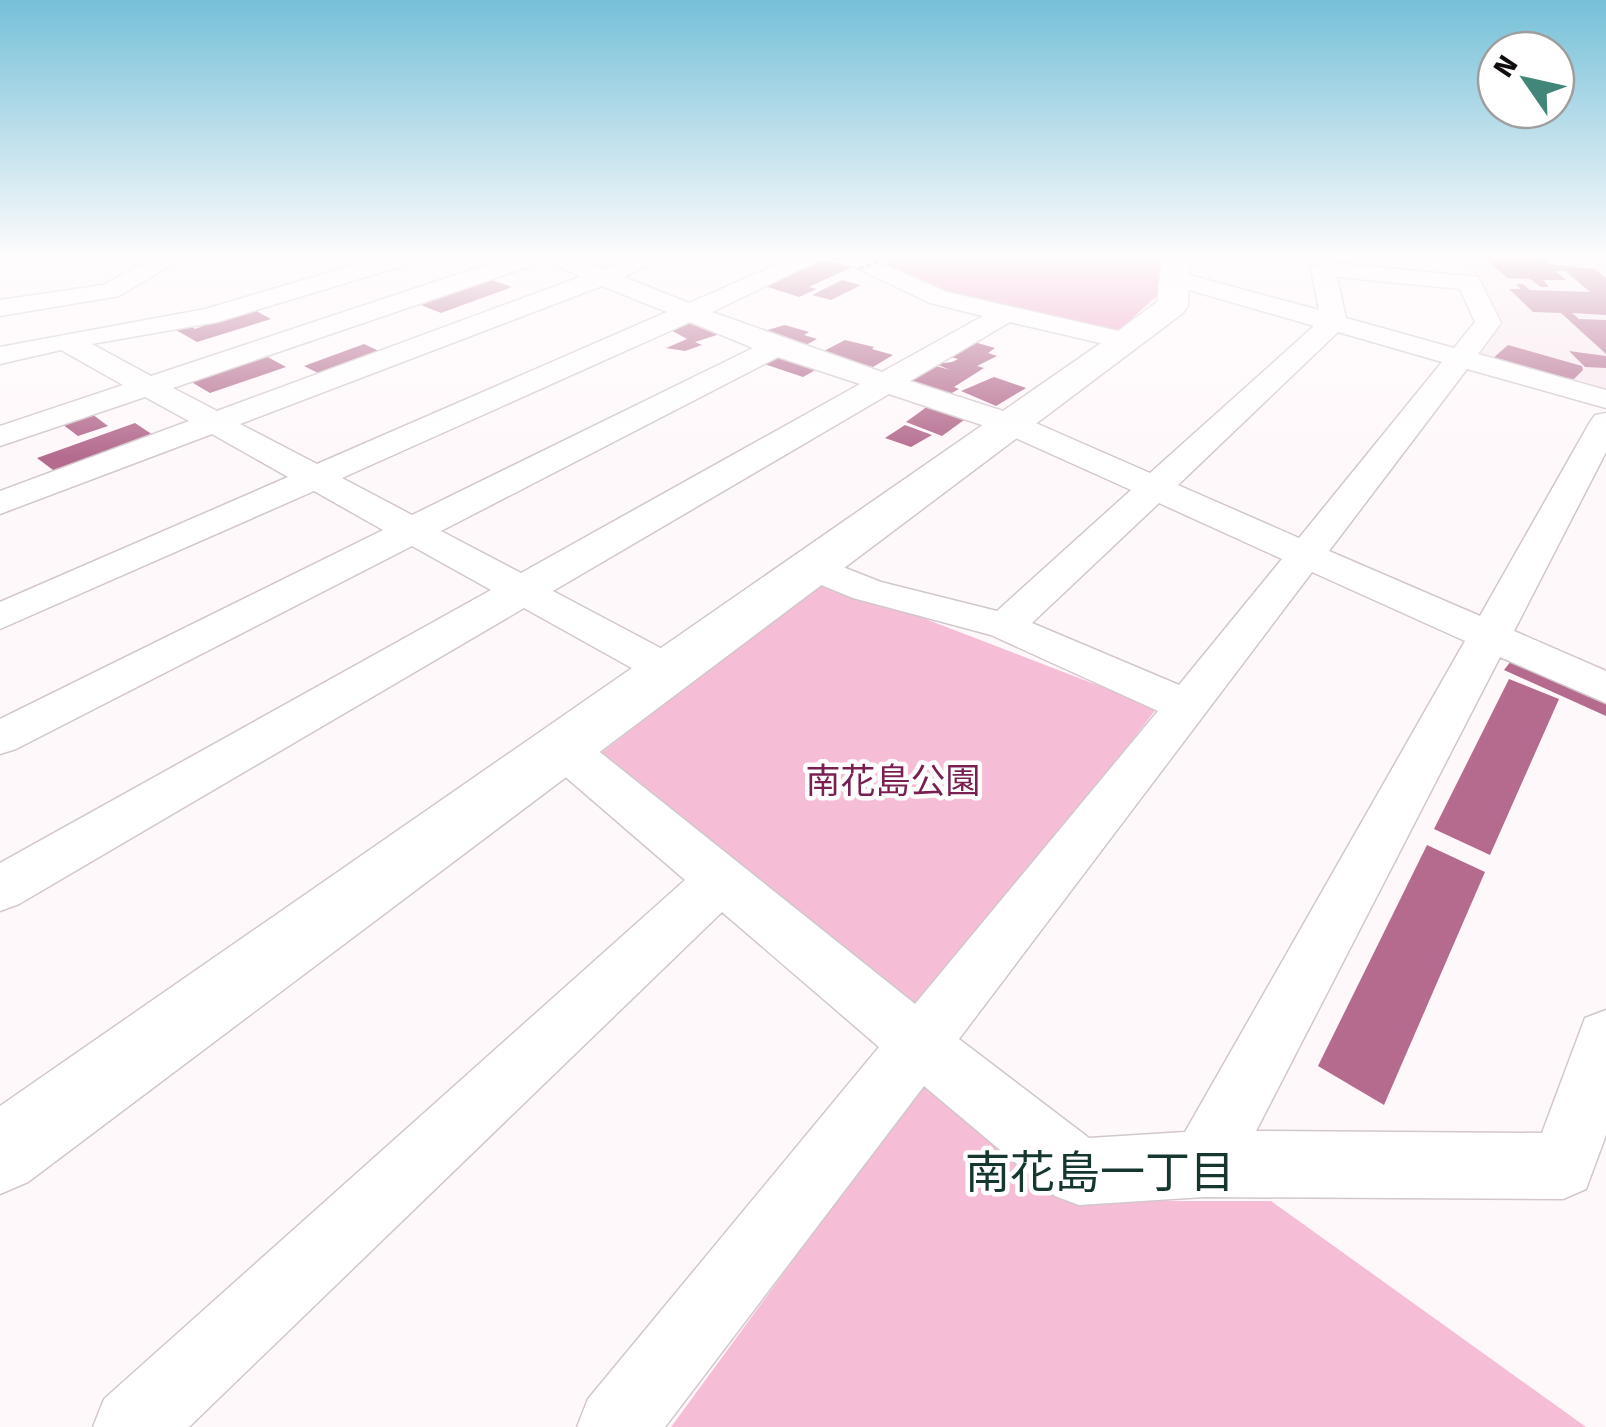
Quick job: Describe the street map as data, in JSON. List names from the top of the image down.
{
  "districts": ["南花島一丁目"],
  "parks": ["南花島公園"],
  "north": "top left"
}
